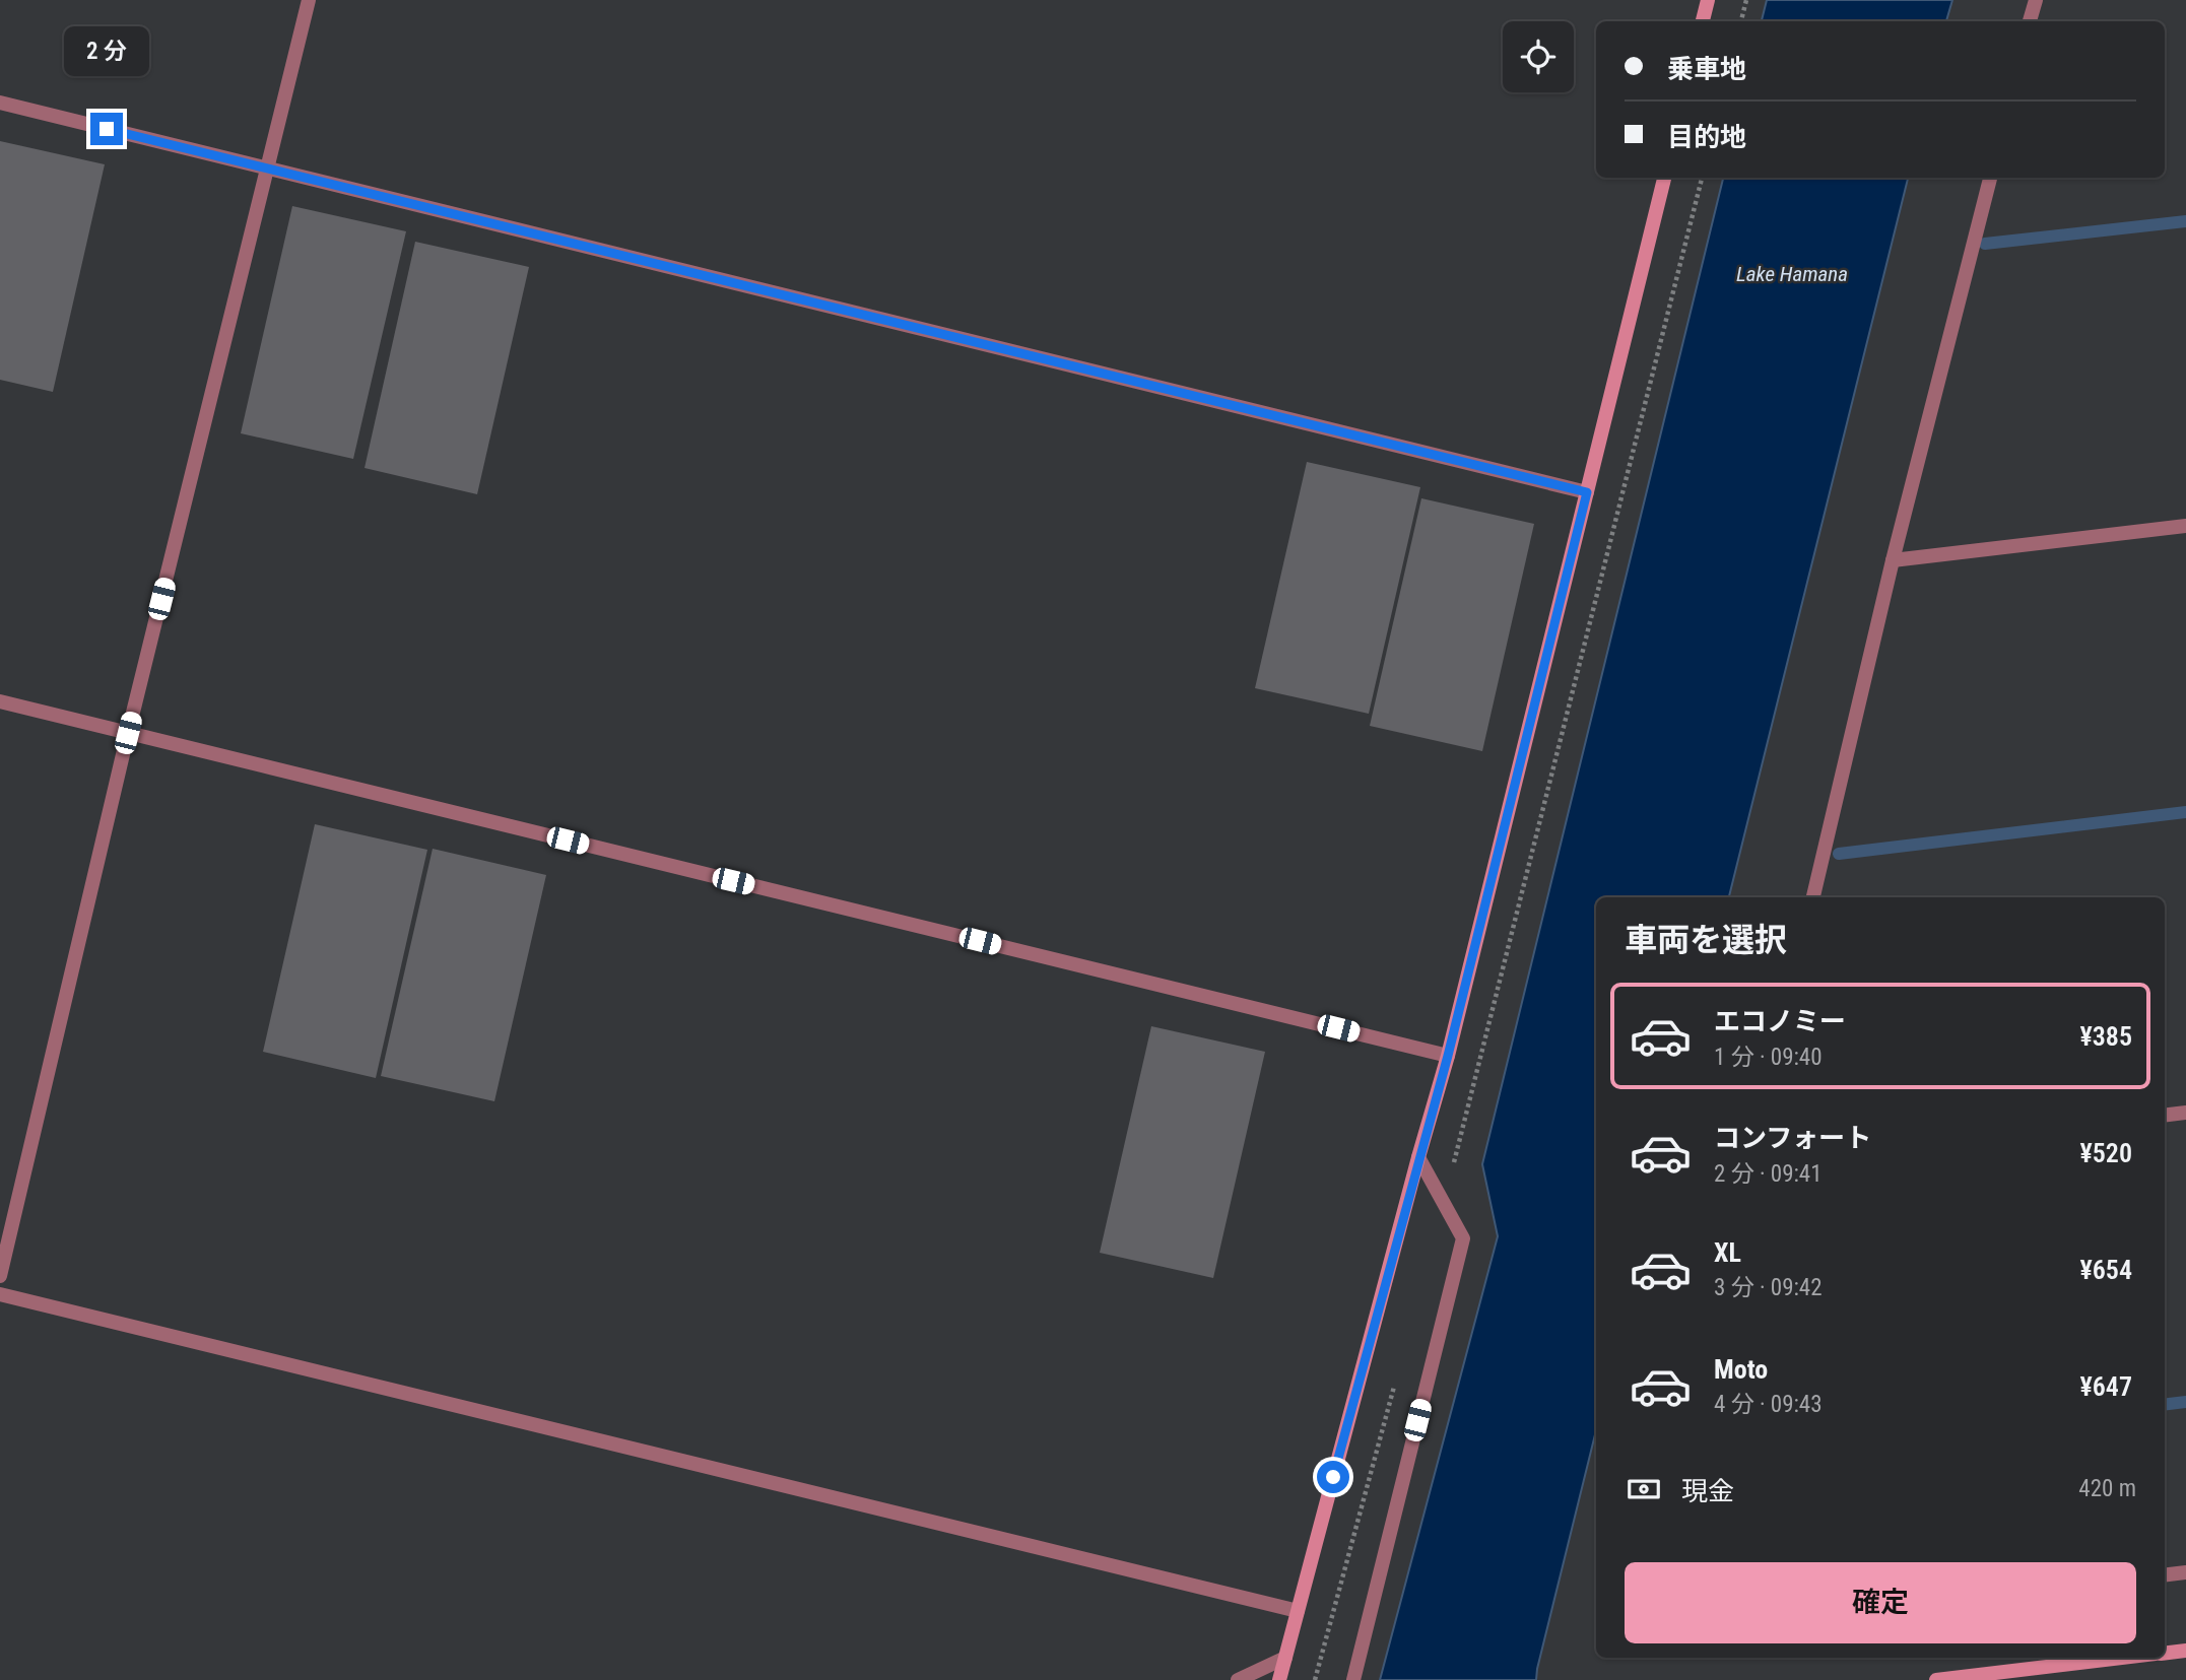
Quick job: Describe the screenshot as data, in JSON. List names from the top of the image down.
{
  "water": ["Lake Hamana"],
  "page": {
    "banner": ["乗車地", "目的地"],
    "bubble": "2 分",
    "heading": "車両を選択",
    "list": [
      {
        "name": "エコノミー",
        "note": "1 分 · 09:40",
        "value": "¥385"
      },
      {
        "name": "コンフォート",
        "note": "2 分 · 09:41",
        "value": "¥520"
      },
      {
        "name": "XL",
        "note": "3 分 · 09:42",
        "value": "¥654"
      },
      {
        "name": "Moto",
        "note": "4 分 · 09:43",
        "value": "¥647"
      }
    ],
    "pay": ["現金", "420 m"],
    "buttons": "確定"
  }
}
